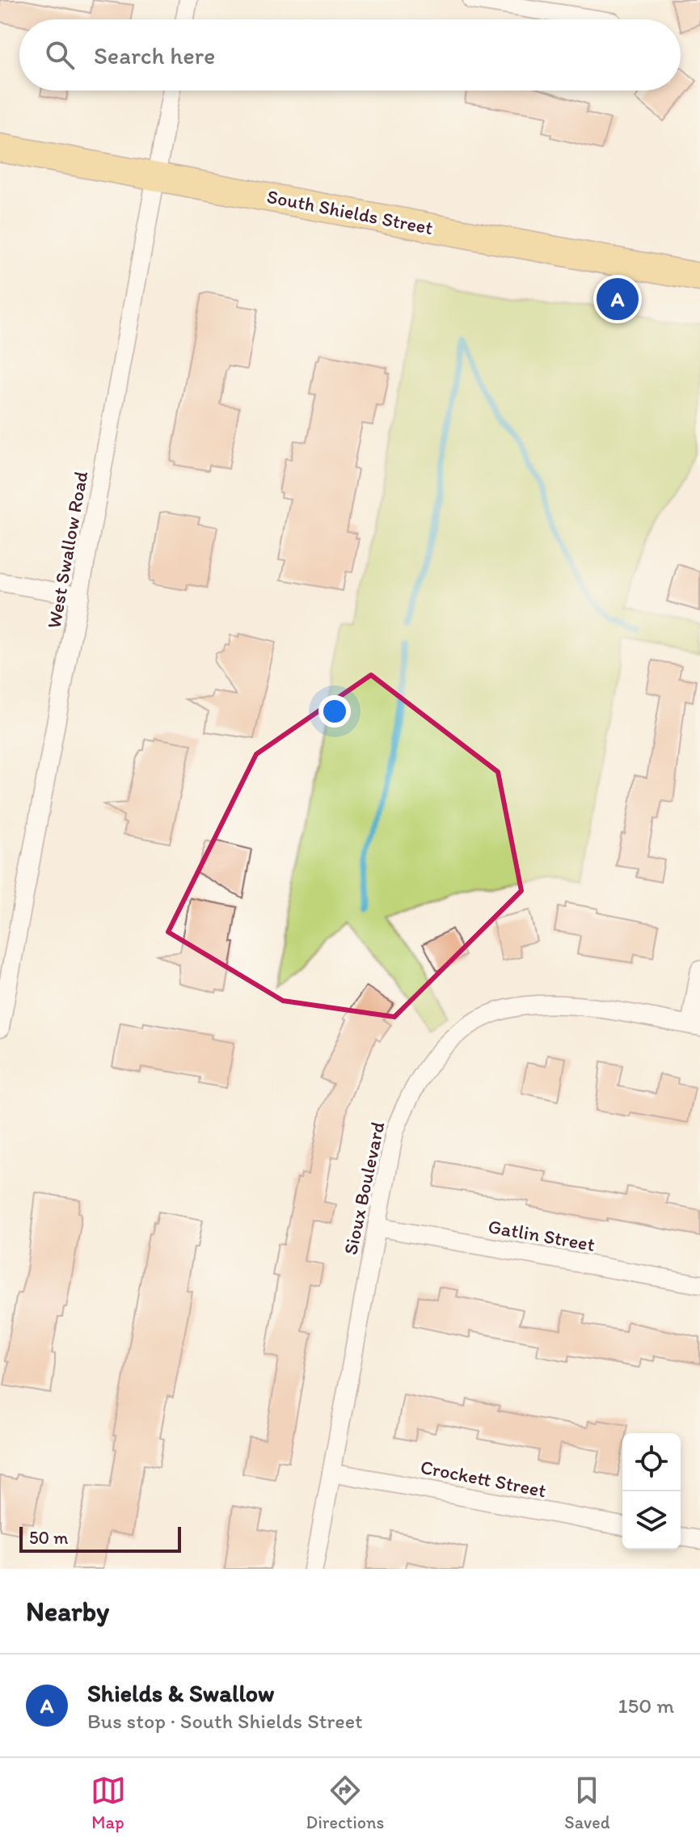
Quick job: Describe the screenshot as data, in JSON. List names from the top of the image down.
{
  "streets": {
    "main road": ["South Shields Street"],
    "street": [
      "West Swallow Road",
      "Sioux Boulevard",
      "Gatlin Street",
      "Crockett Street"
    ]
  },
  "crossings": [
    ["South Shields Street", "West Swallow Road"],
    ["Sioux Boulevard", "Gatlin Street"],
    ["Sioux Boulevard", "Crockett Street"]
  ],
  "scale_bar": "50 m",
  "page": {
    "search": "Search here",
    "pins": "A",
    "scale": "50 m",
    "heading": "Nearby",
    "list": [
      {
        "mark": "A",
        "name": "Shields & Swallow",
        "note": "Bus stop · South Shields Street",
        "value": "150 m"
      }
    ],
    "nav": ["Map", "Directions", "Saved"]
  }
}
